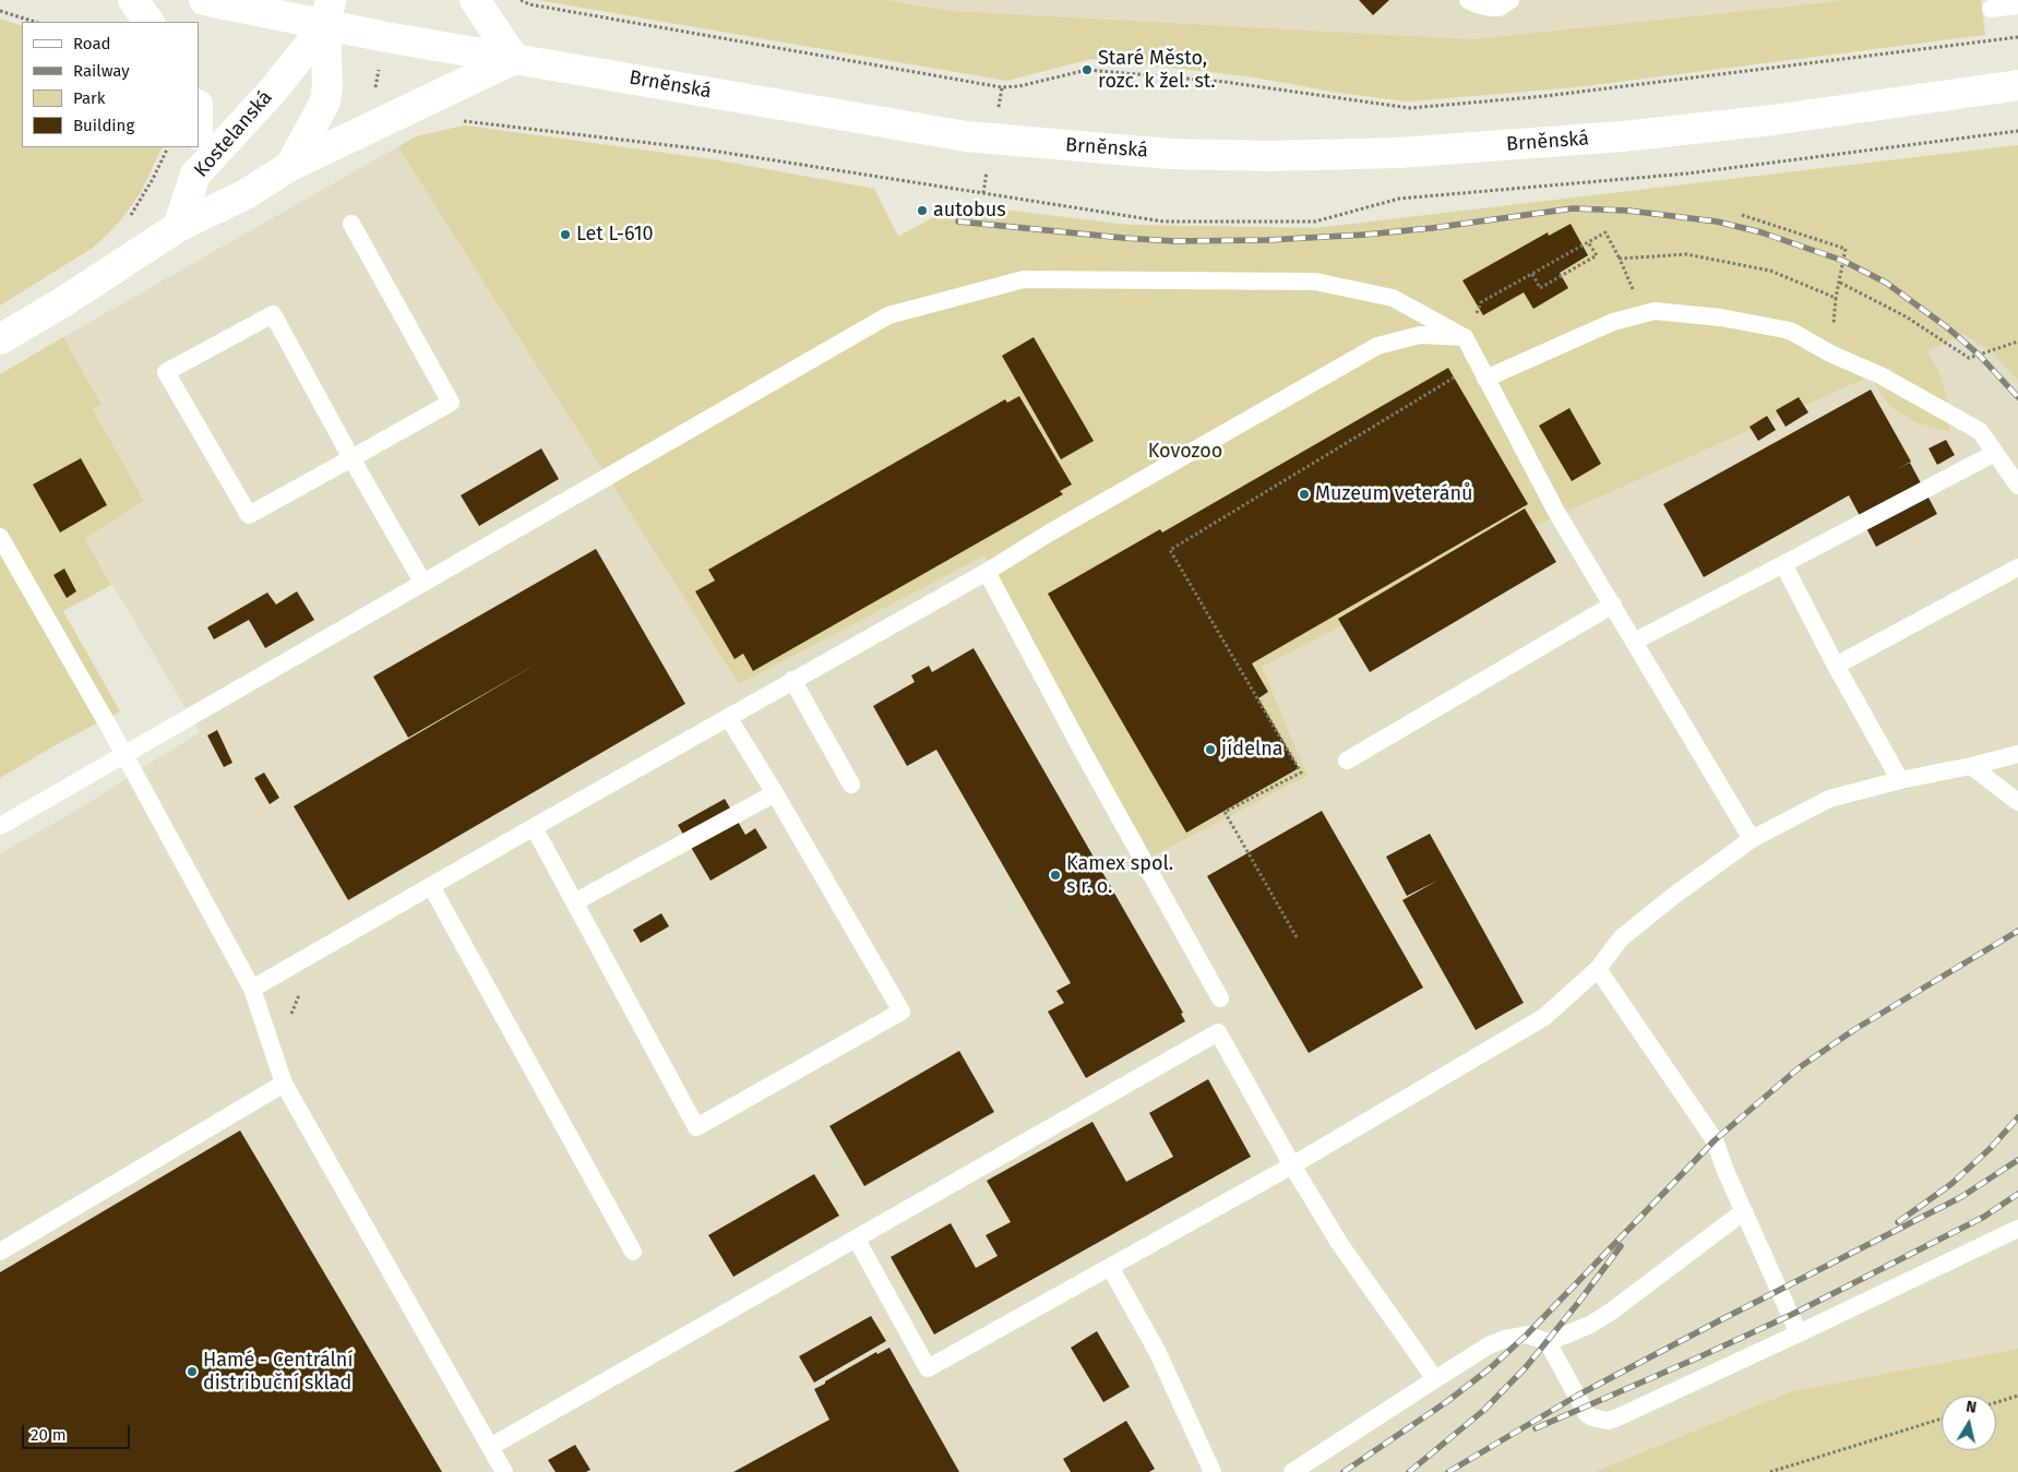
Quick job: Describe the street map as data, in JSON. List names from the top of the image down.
{
  "streets": {
    "main road": ["Brněnská", "Kostelanská"]
  },
  "crossings": [
    ["Brněnská", "Kostelanská"]
  ],
  "parks": ["Kovozoo"],
  "places": [
    "Staré Město, rozc. k žel. st.",
    "autobus",
    "Let L-610",
    "Muzeum veteránů",
    "jídelna",
    "Kamex spol. s r. o.",
    "Hamé - Centrální distribuční sklad"
  ],
  "legend": [
    "Road",
    "Railway",
    "Park",
    "Building"
  ],
  "scale_bar": "20 m",
  "north": "top"
}
